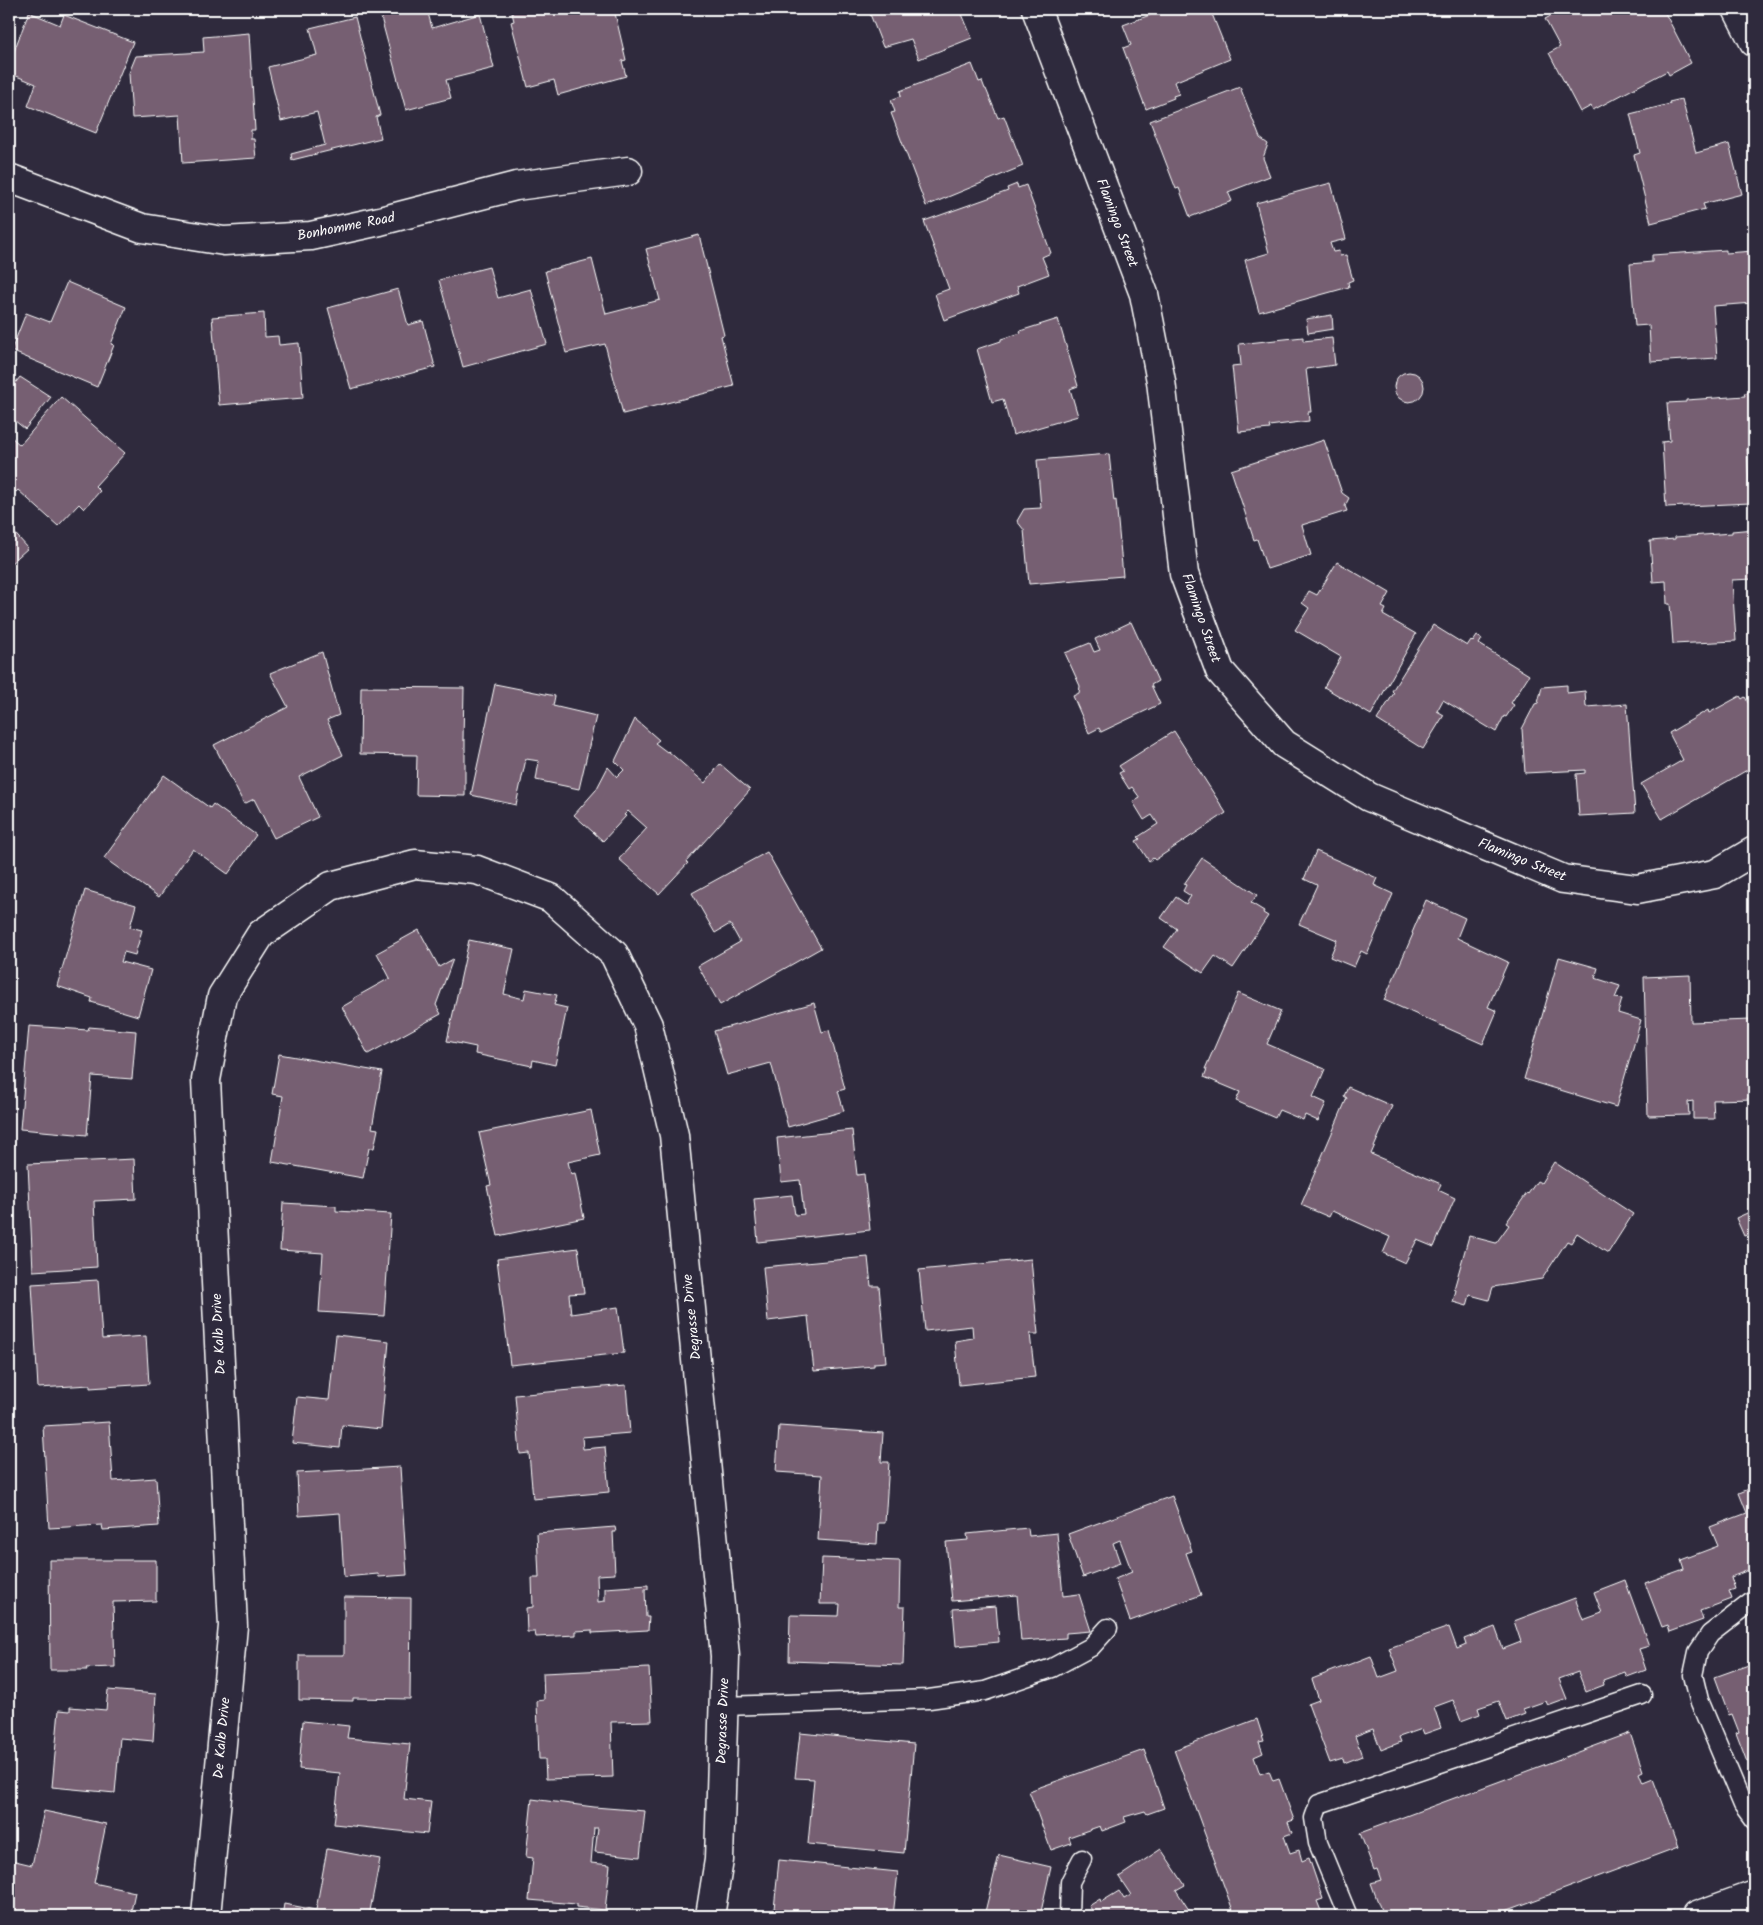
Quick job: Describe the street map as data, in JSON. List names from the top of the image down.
{
  "streets": {
    "street": [
      "Flamingo Street",
      "Bonhomme Road",
      "Degrasse Drive",
      "De Kalb Drive"
    ]
  },
  "crossings": [
    ["Degrasse Drive", "De Kalb Drive"]
  ]
}
